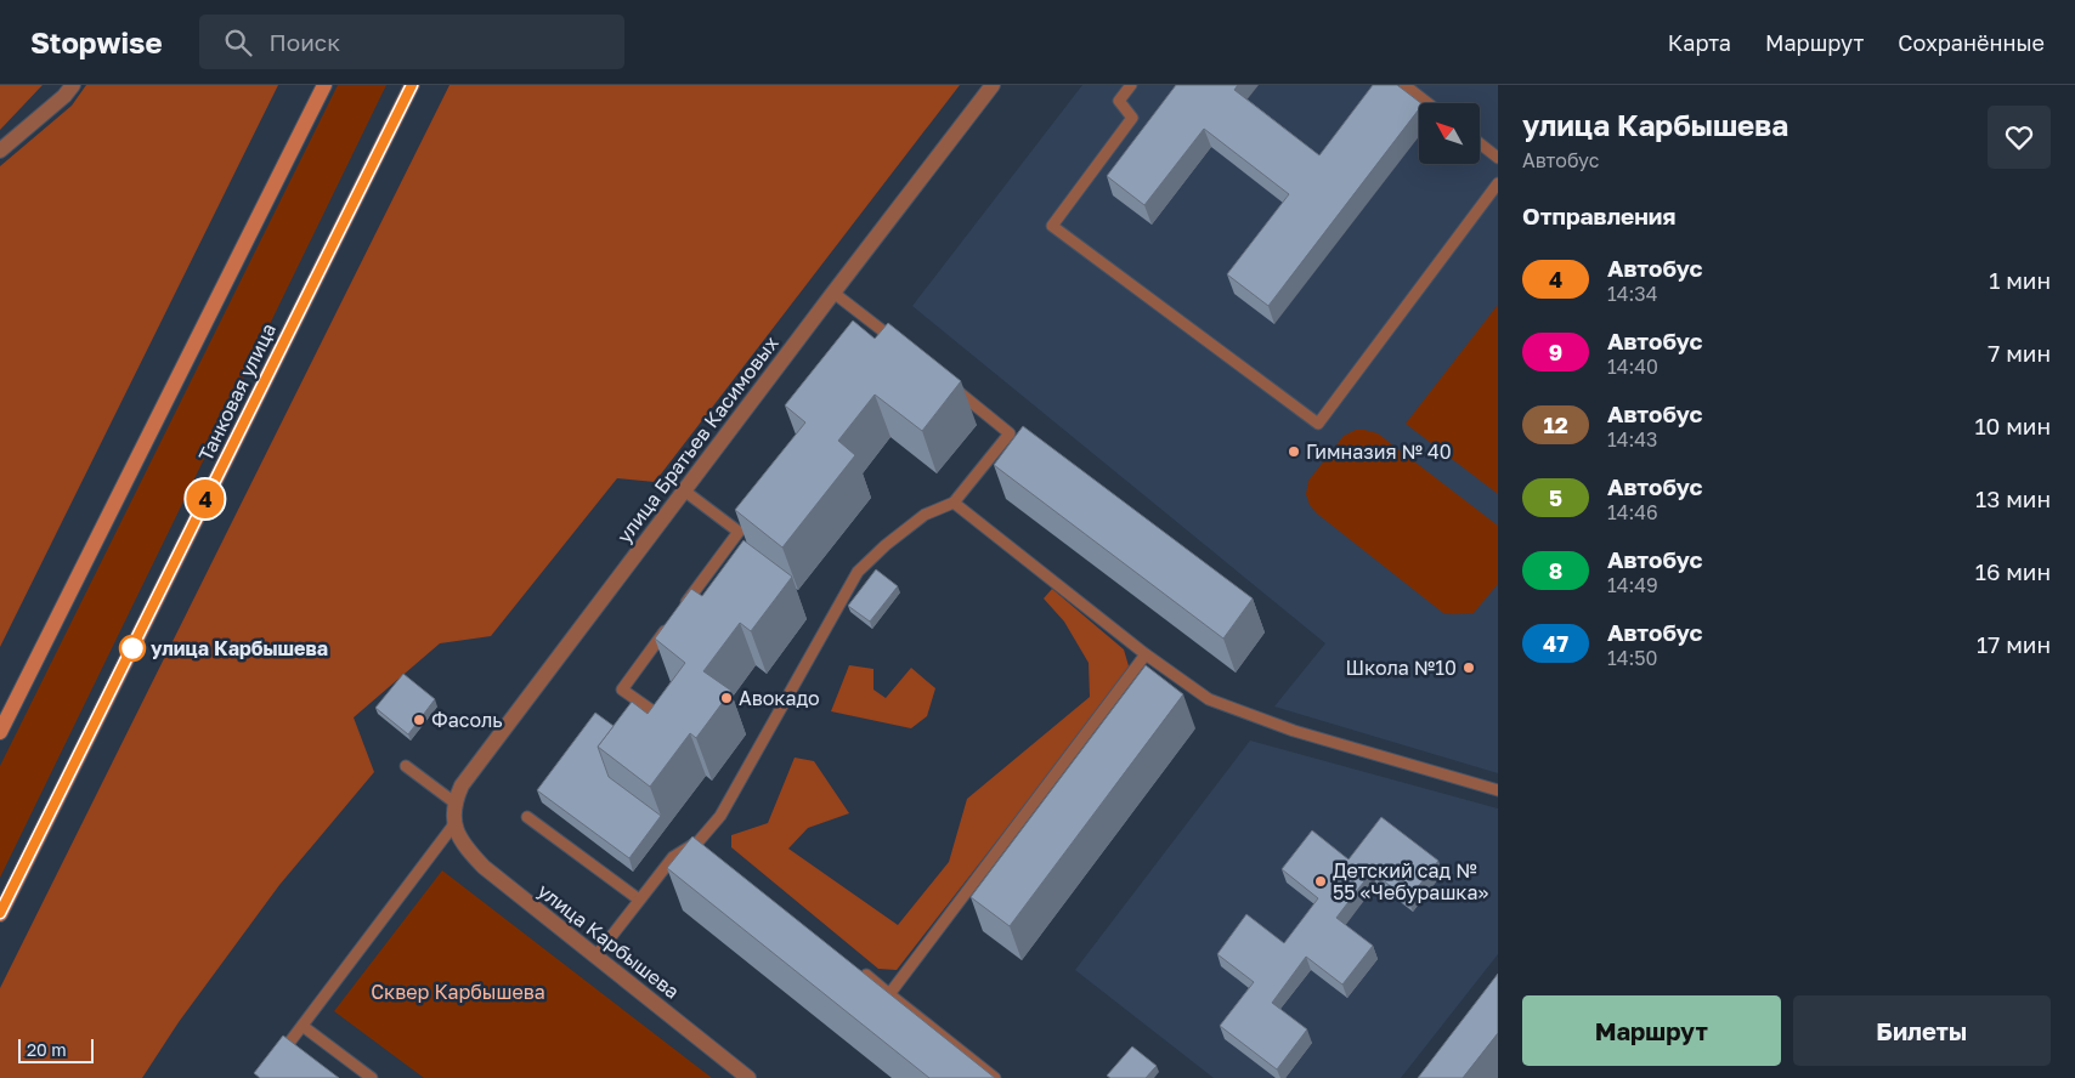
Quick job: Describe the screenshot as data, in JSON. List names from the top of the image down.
{
  "streets": {
    "main road": ["Танковая улица"],
    "street": ["улица Братьев Касимовых", "улица Карбышева"]
  },
  "crossings": [
    ["улица Братьев Касимовых", "улица Карбышева"]
  ],
  "parks": ["Сквер Карбышева"],
  "places": [
    "Гимназия № 40",
    "улица Карбышева",
    "Школа №10",
    "Авокадо",
    "Фасоль",
    "Детский сад № 55 «Чебурашка»"
  ],
  "lines": ["bus line 4"],
  "scale_bar": "20 m",
  "north": "top left",
  "page": {
    "header": "Stopwise",
    "search": "Поиск",
    "nav": ["Карта", "Маршрут", "Сохранённые"],
    "on_map": "4",
    "heading": [
      ["улица Карбышева", "Автобус"],
      "Отправления"
    ],
    "list": [
      {
        "mark": "4",
        "name": "Автобус",
        "note": "14:34",
        "value": "1 мин"
      },
      {
        "mark": "9",
        "name": "Автобус",
        "note": "14:40",
        "value": "7 мин"
      },
      {
        "mark": "12",
        "name": "Автобус",
        "note": "14:43",
        "value": "10 мин"
      },
      {
        "mark": "5",
        "name": "Автобус",
        "note": "14:46",
        "value": "13 мин"
      },
      {
        "mark": "8",
        "name": "Автобус",
        "note": "14:49",
        "value": "16 мин"
      },
      {
        "mark": "47",
        "name": "Автобус",
        "note": "14:50",
        "value": "17 мин"
      }
    ],
    "buttons": ["Маршрут", "Билеты"],
    "scale": "20 m"
  }
}
